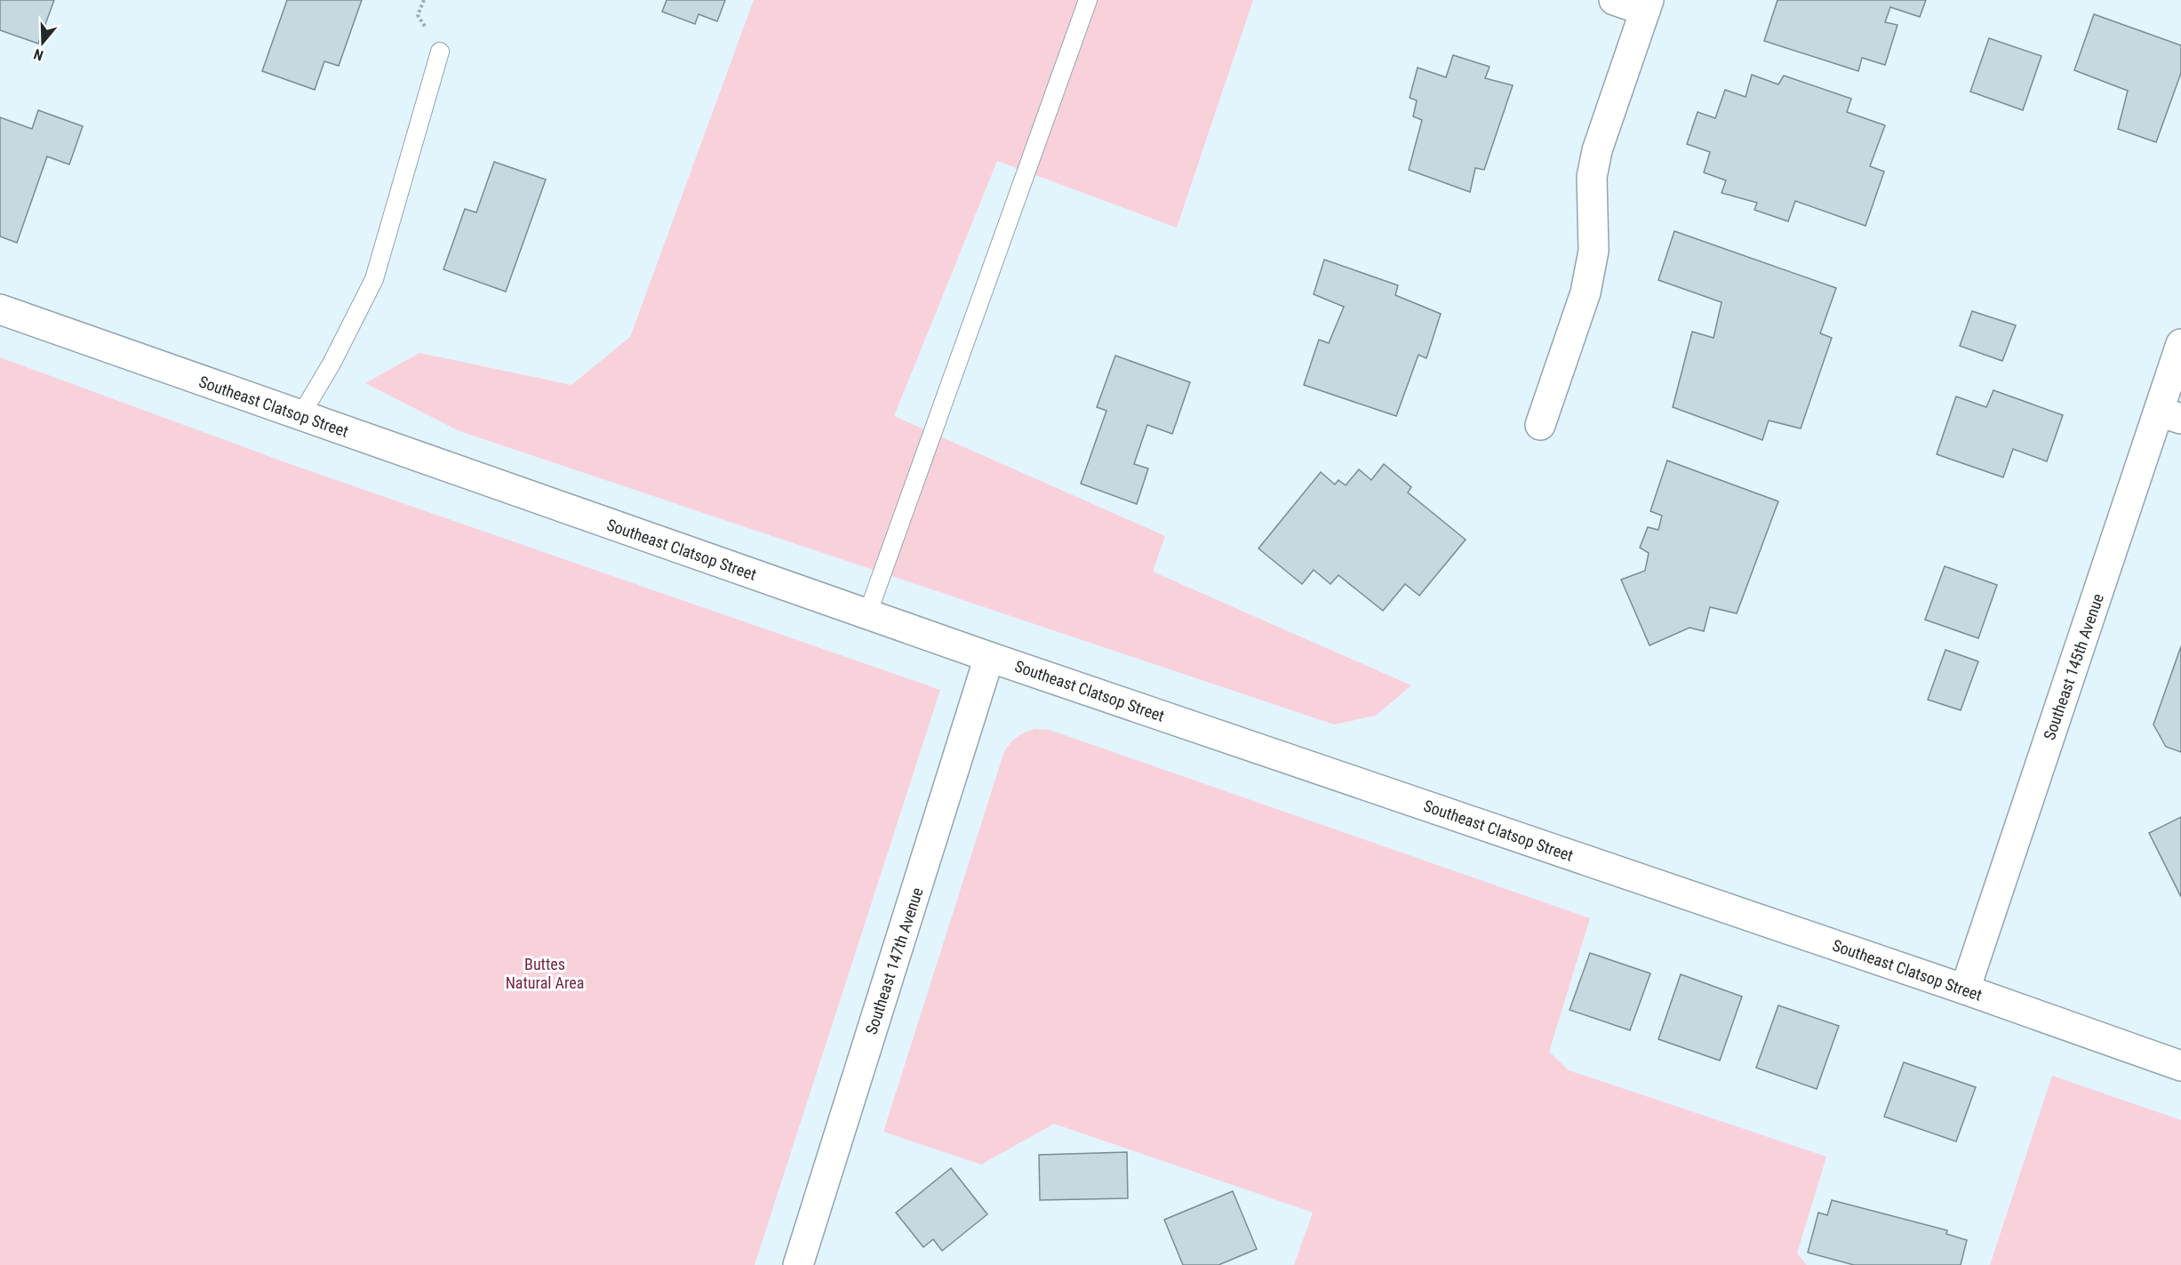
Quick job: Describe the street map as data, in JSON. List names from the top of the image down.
{
  "streets": {
    "street": ["Southeast Clatsop Street", "Southeast 145th Avenue", "Southeast 147th Avenue"]
  },
  "crossings": [
    ["Southeast Clatsop Street", "Southeast 145th Avenue"],
    ["Southeast Clatsop Street", "Southeast 147th Avenue"]
  ],
  "parks": ["Buttes Natural Area"],
  "north": "bottom"
}
